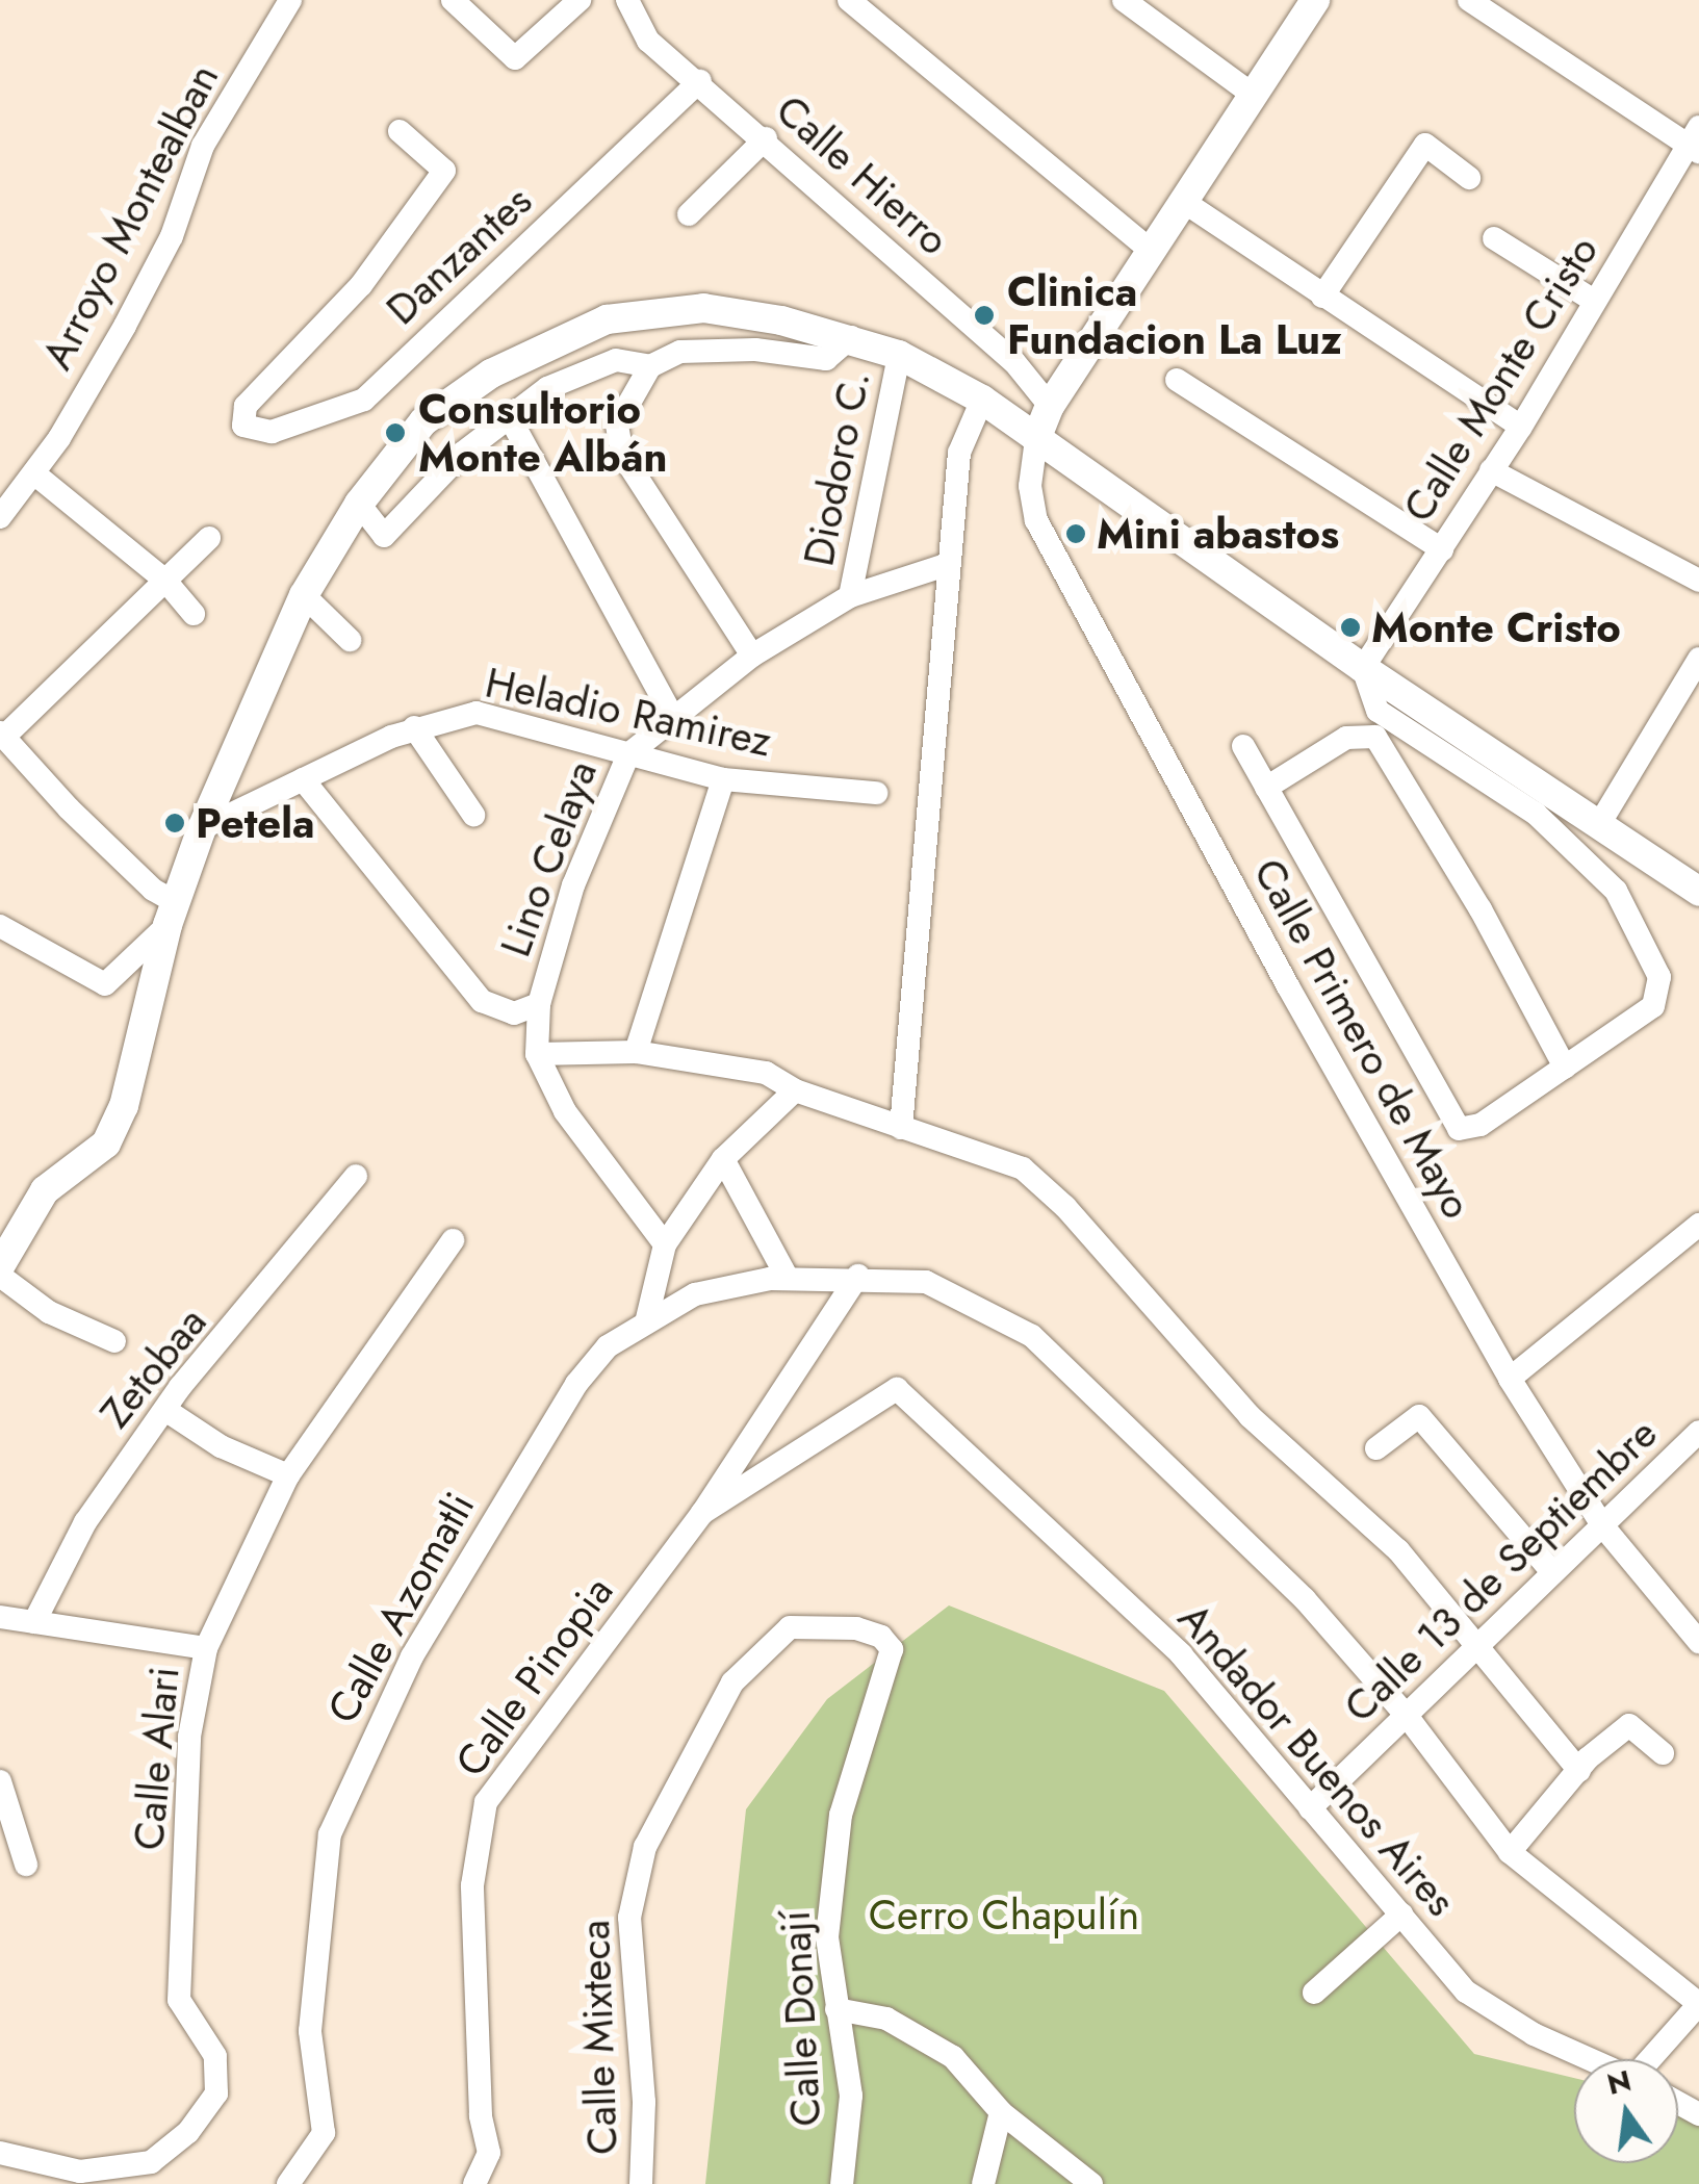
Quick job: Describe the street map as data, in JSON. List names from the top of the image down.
{
  "streets": {
    "street": [
      "Calle Hierro",
      "Arroyo Montealban",
      "Danzantes",
      "Calle Monte Cristo",
      "Diodoro C.",
      "Heladio Ramirez",
      "Lino Celaya",
      "Calle Primero de Mayo",
      "Zetobaa",
      "Calle 13 de Septiembre",
      "Calle Azomatli",
      "Calle Pinopia",
      "Calle Alari",
      "Andador Buenos Aires",
      "Calle Donají",
      "Calle Mixteca"
    ]
  },
  "crossings": [
    ["Calle Hierro", "Danzantes"],
    ["Diodoro C.", "Lino Celaya"],
    ["Heladio Ramirez", "Lino Celaya"],
    ["Calle Primero de Mayo", "Calle 13 de Septiembre"],
    ["Calle 13 de Septiembre", "Calle Azomatli"],
    ["Calle 13 de Septiembre", "Andador Buenos Aires"],
    ["Calle Azomatli", "Calle Pinopia"],
    ["Calle Pinopia", "Andador Buenos Aires"],
    ["Calle Donají", "Calle Mixteca"]
  ],
  "parks": ["Cerro Chapulín"],
  "places": [
    "Clinica Fundacion La Luz",
    "Consultorio Monte Albán",
    "Mini abastos",
    "Monte Cristo",
    "Petela"
  ],
  "north": "top"
}
